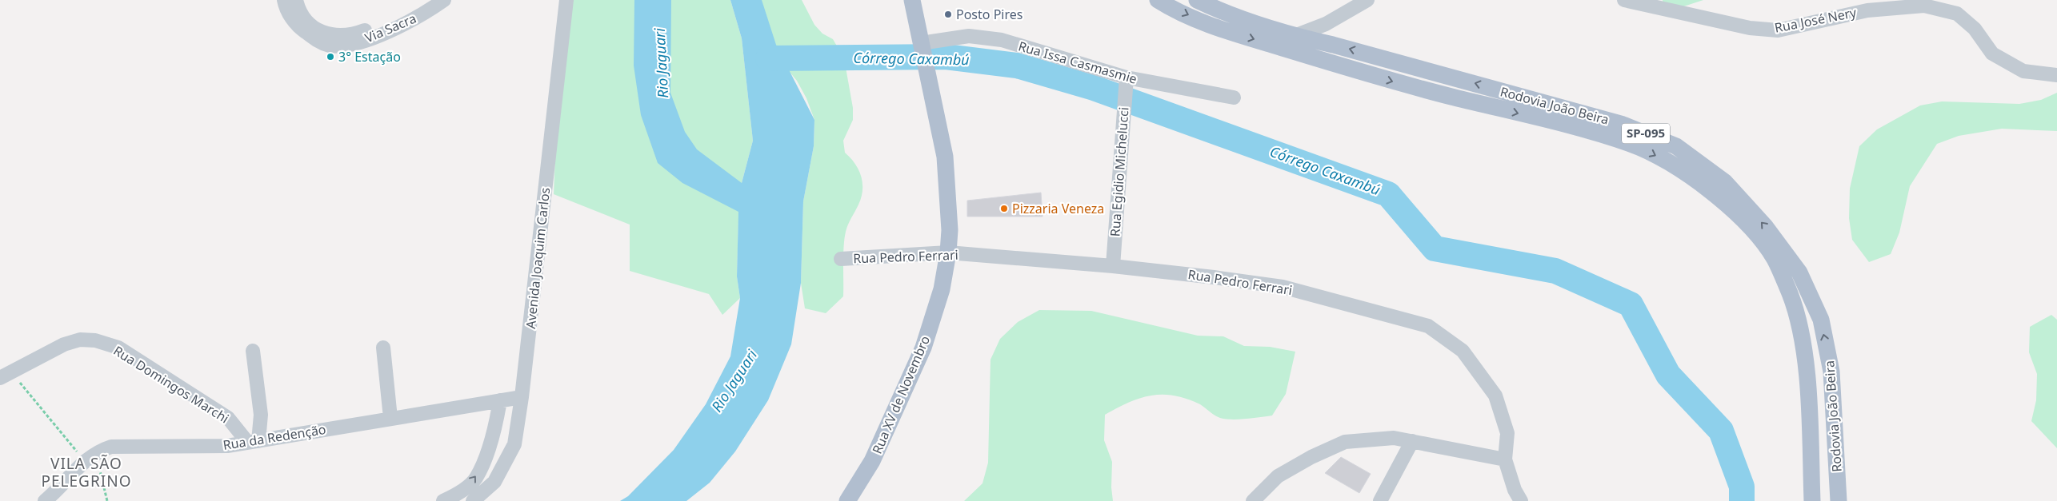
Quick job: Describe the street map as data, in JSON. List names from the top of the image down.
{
  "streets": {
    "main road": ["Rodovia João Beira", "SP-095", "Rua XV de Novembro"],
    "street": [
      "Rua José Nery",
      "Via Sacra",
      "Rua Issa Casmasmie",
      "Rua Egidio Michelucci",
      "Rua Pedro Ferrari",
      "Avenida Joaquim Carlos",
      "Rua Domingos Marchi",
      "Rua da Redenção"
    ]
  },
  "crossings": [
    ["Rua Issa Casmasmie", "Rua Egidio Michelucci"],
    ["Rua Issa Casmasmie", "Rua XV de Novembro"],
    ["Rua Egidio Michelucci", "Rua Pedro Ferrari"],
    ["Rua Pedro Ferrari", "Rua XV de Novembro"],
    ["Avenida Joaquim Carlos", "Rua da Redenção"],
    ["Rua Domingos Marchi", "Rua da Redenção"]
  ],
  "districts": ["VILA SÃO PELEGRINO"],
  "water": ["Córrego Caxambú", "Rio Jaguari"],
  "places": ["Posto Pires", "3° Estação", "Pizzaria Veneza"]
}
